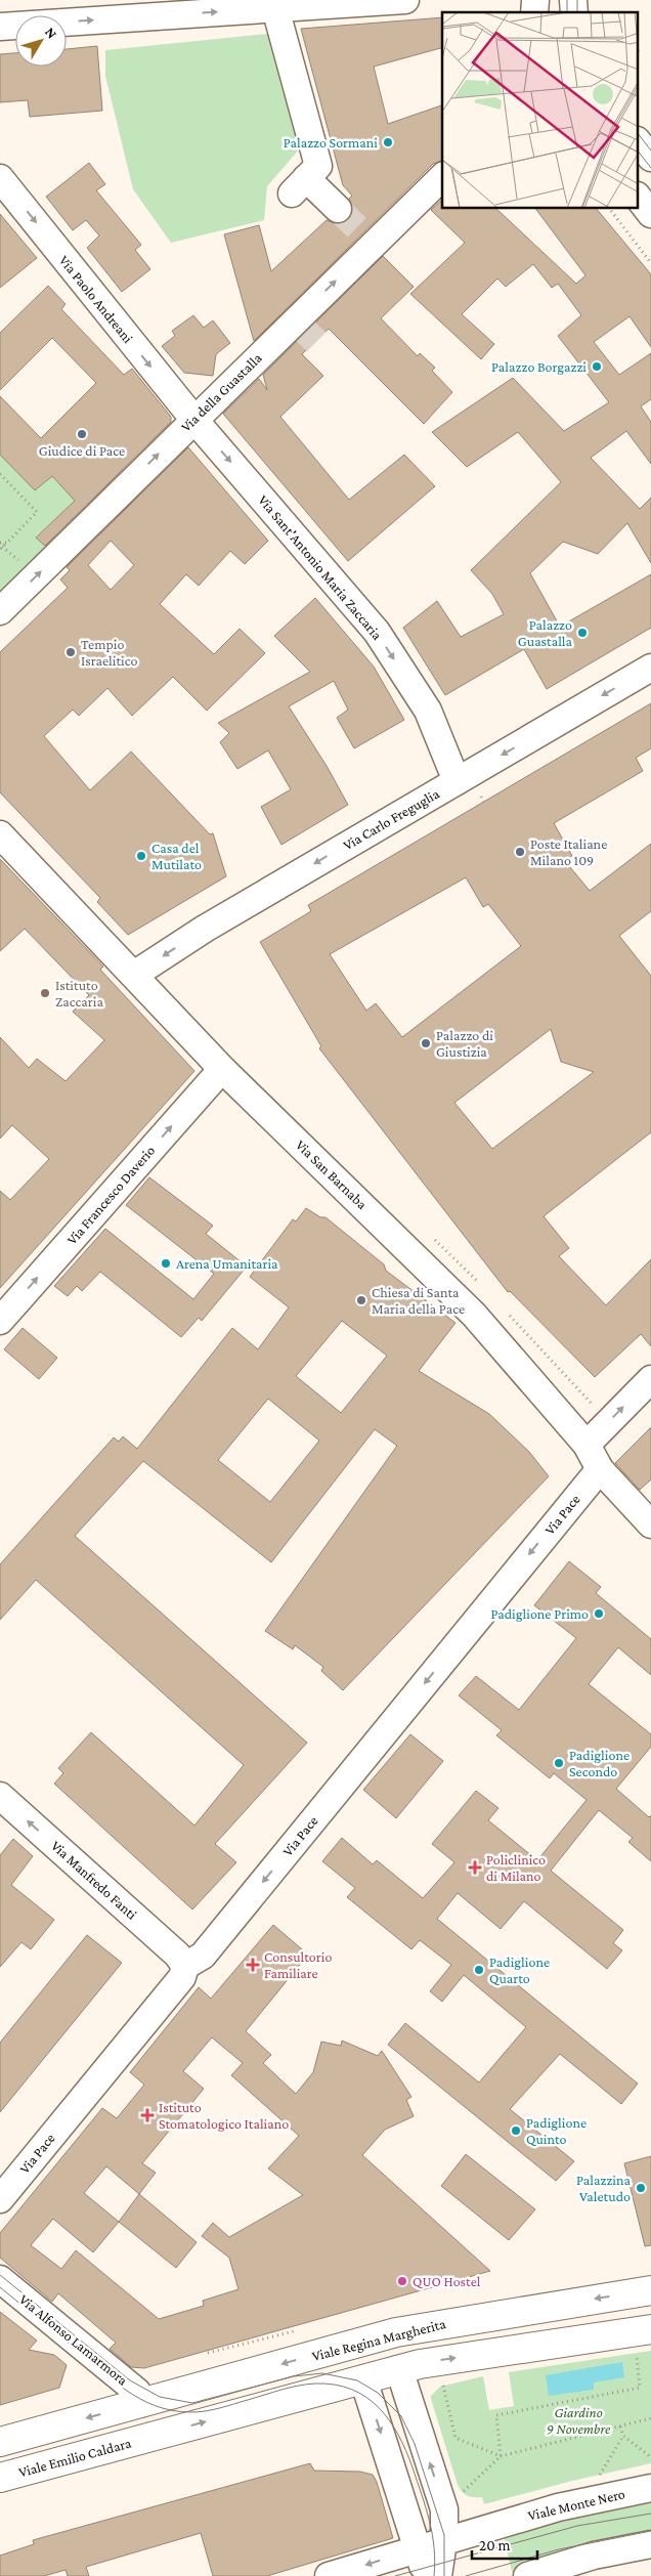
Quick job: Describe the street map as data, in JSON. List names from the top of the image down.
{
  "streets": {
    "main road": ["Viale Regina Margherita", "Viale Emilio Caldara"],
    "street": [
      "Via Paolo Andreani",
      "Via della Guastalla",
      "Via Sant'Antonio Maria Zaccaria",
      "Via Carlo Freguglia",
      "Via San Barnaba",
      "Via Francesco Daverio",
      "Via Pace",
      "Via Manfredo Fanti",
      "Via Alfonso Lamarmora",
      "Viale Monte Nero"
    ]
  },
  "crossings": [
    ["Via Paolo Andreani", "Via della Guastalla"],
    ["Via Paolo Andreani", "Via Sant'Antonio Maria Zaccaria"],
    ["Via della Guastalla", "Via Sant'Antonio Maria Zaccaria"],
    ["Via Sant'Antonio Maria Zaccaria", "Via Carlo Freguglia"],
    ["Via Carlo Freguglia", "Via San Barnaba"],
    ["Via San Barnaba", "Via Francesco Daverio"],
    ["Via San Barnaba", "Via Pace"],
    ["Via Pace", "Via Manfredo Fanti"],
    ["Via Alfonso Lamarmora", "Viale Regina Margherita"]
  ],
  "one_way": [
    "Via Paolo Andreani",
    "Via della Guastalla",
    "Via Sant'Antonio Maria Zaccaria",
    "Via Carlo Freguglia",
    "Via Francesco Daverio",
    "Via Pace",
    "Via Manfredo Fanti"
  ],
  "parks": ["Giardino 9 Novembre"],
  "places": {
    "other": [
      "Palazzo Sormani",
      "Palazzo Borgazzi",
      "Giudice di Pace",
      "Palazzo Guastalla",
      "Tempio Israelitico",
      "Poste Italiane Milano 109",
      "Casa del Mutilato",
      "Istituto Zaccaria",
      "Palazzo di Giustizia",
      "Arena Umanitaria",
      "Chiesa di Santa Maria della Pace",
      "Padiglione Primo",
      "Padiglione Secondo",
      "Padiglione Quarto",
      "Padiglione Quinto",
      "Palazzina Valetudo",
      "QUO Hostel"
    ],
    "health": ["Policlinico di Milano", "Consultorio Familiare", "Istituto Stomatologico Italiano"]
  },
  "scale_bar": "20 m",
  "north": "top right"
}
